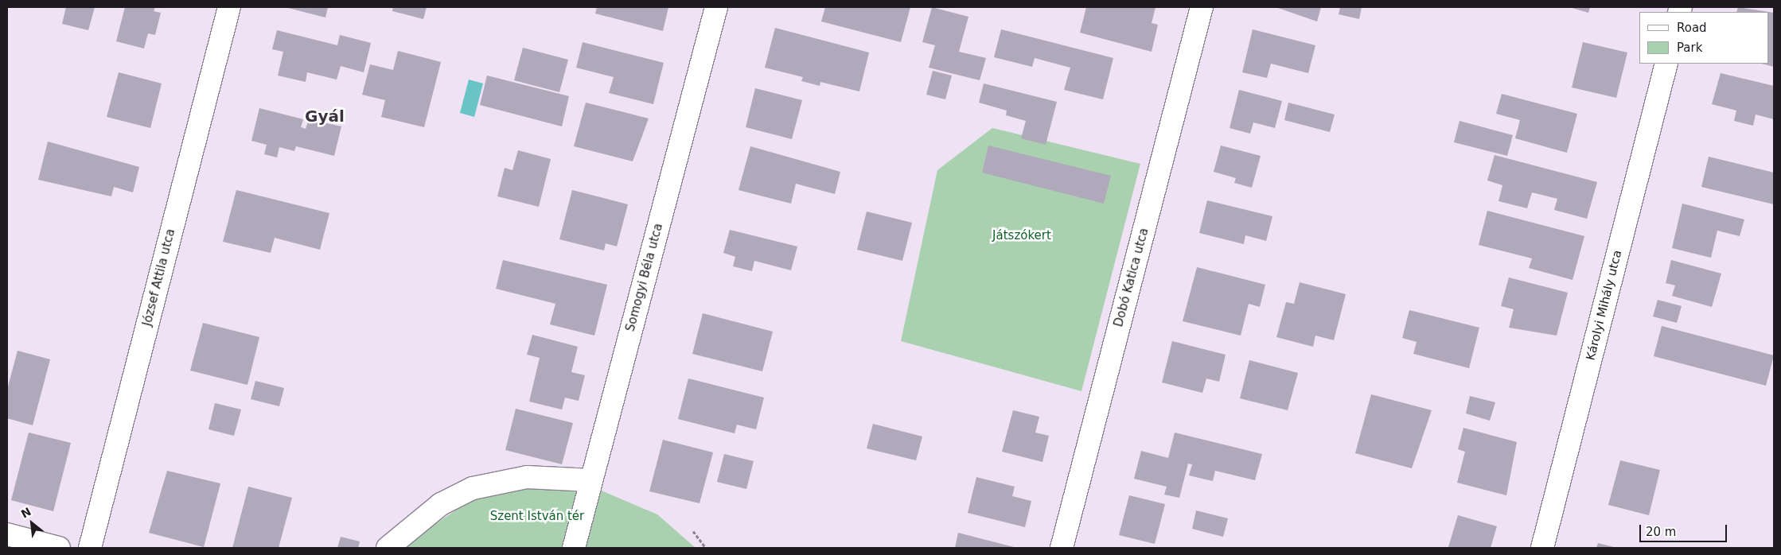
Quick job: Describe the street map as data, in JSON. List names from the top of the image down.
{
  "streets": {
    "street": [
      "József Attila utca",
      "Somogyi Béla utca",
      "Dobó Katica utca",
      "Károlyi Mihály utca"
    ]
  },
  "districts": ["Gyál"],
  "parks": ["Játszókert", "Szent István tér"],
  "legend": ["Road", "Park"],
  "scale_bar": "20 m",
  "north": "top left"
}
